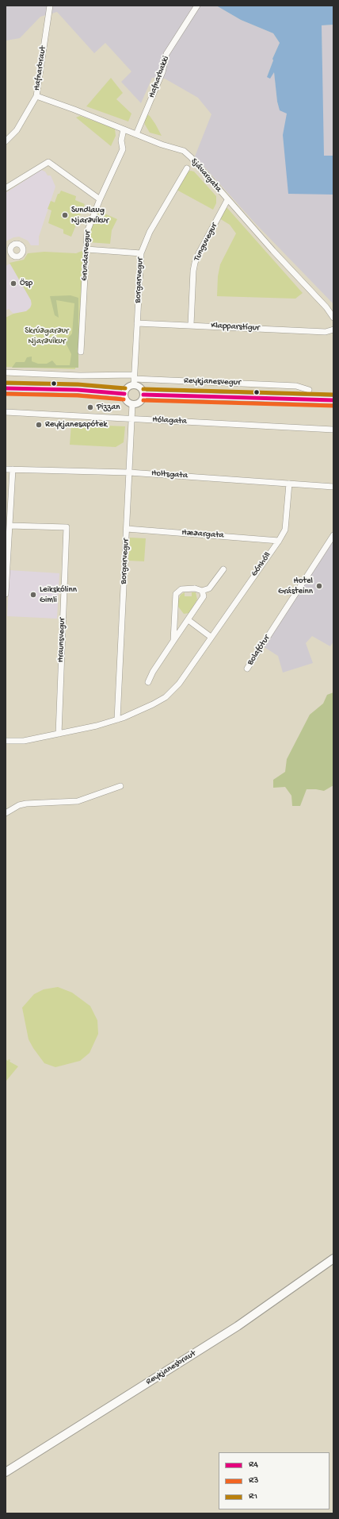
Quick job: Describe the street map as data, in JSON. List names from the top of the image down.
{
  "streets": {
    "highway": ["Reykjanesbraut"],
    "street": [
      "Hafnarbraut",
      "Hafnarbakki",
      "Sjávargata",
      "Tunguvegur",
      "Grundarvegur",
      "Borgarvegur",
      "Klapparstígur",
      "Reykjanesvegur",
      "Hólagata",
      "Holtsgata",
      "Hæðargata",
      "Gónhóll",
      "Hraunsvegur",
      "Bolafótur"
    ]
  },
  "crossings": [
    ["Hafnarbraut", "Sjávargata"],
    ["Hafnarbakki", "Sjávargata"],
    ["Sjávargata", "Tunguvegur"],
    ["Sjávargata", "Grundarvegur"],
    ["Tunguvegur", "Klapparstígur"],
    ["Borgarvegur", "Klapparstígur"],
    ["Borgarvegur", "Reykjanesvegur"],
    ["Borgarvegur", "Hólagata"],
    ["Borgarvegur", "Holtsgata"],
    ["Borgarvegur", "Hæðargata"],
    ["Borgarvegur", "Gónhóll"],
    ["Holtsgata", "Gónhóll"],
    ["Hæðargata", "Gónhóll"],
    ["Gónhóll", "Hraunsvegur"]
  ],
  "parks": ["Skrúðgarður Njarðvíkur"],
  "places": [
    "Sundlaug Njarðvíkur",
    "Ösp",
    "Pizzan",
    "Reykjanesapótek",
    "Hotel Grásteinn",
    "Leikskólinn Gimli"
  ],
  "lines": ["transit line R1", "transit line R4", "transit line R3"],
  "legend": ["R4", "R3", "R1"]
}
